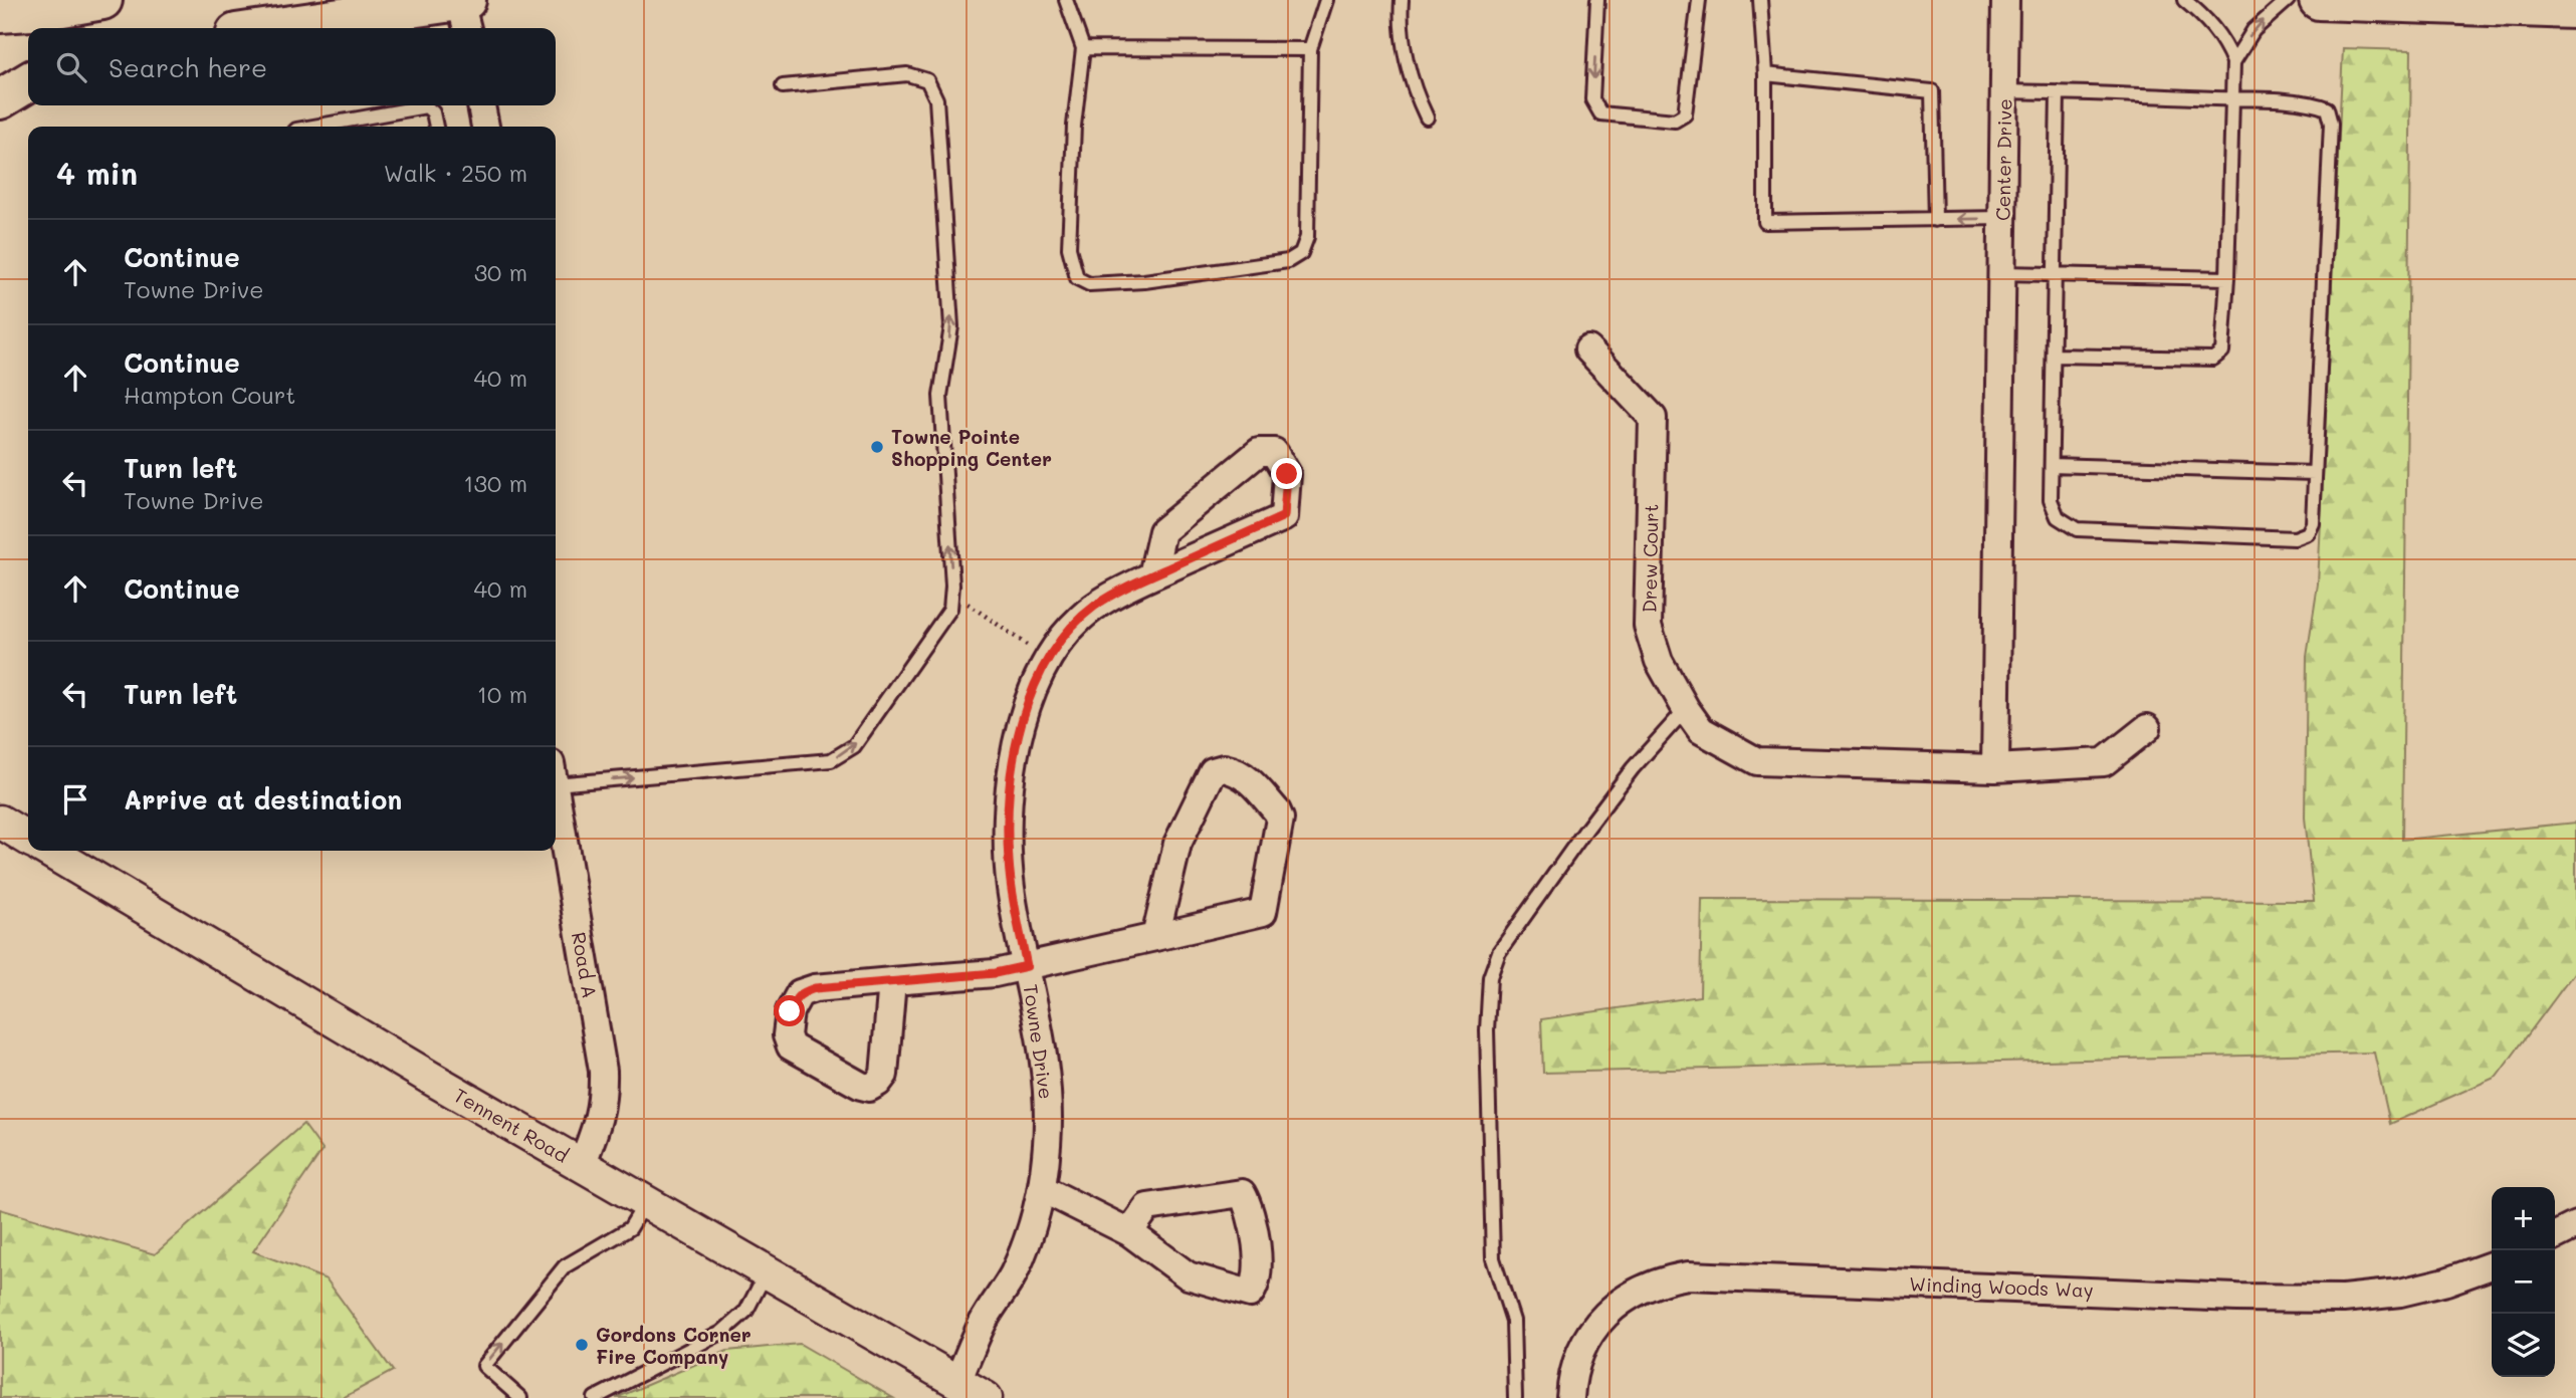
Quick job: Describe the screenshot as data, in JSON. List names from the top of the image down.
{
  "streets": {
    "street": [
      "Center Drive",
      "Drew Court",
      "Road A",
      "Towne Drive",
      "Tennent Road",
      "Winding Woods Way"
    ]
  },
  "crossings": [
    ["Center Drive", "Drew Court"],
    ["Road A", "Tennent Road"],
    ["Towne Drive", "Tennent Road"]
  ],
  "places": ["Towne Pointe Shopping Center", "Gordons Corner Fire Company"],
  "page": {
    "search": "Search here",
    "heading": ["4 min", "Walk · 250 m"],
    "list": [
      ["Continue", "Towne Drive", "30 m"],
      ["Continue", "Hampton Court", "40 m"],
      ["Turn left", "Towne Drive", "130 m"],
      ["Continue", "40 m"],
      ["Turn left", "10 m"],
      "Arrive at destination"
    ],
    "map_buttons": ["+", "−"]
  }
}
